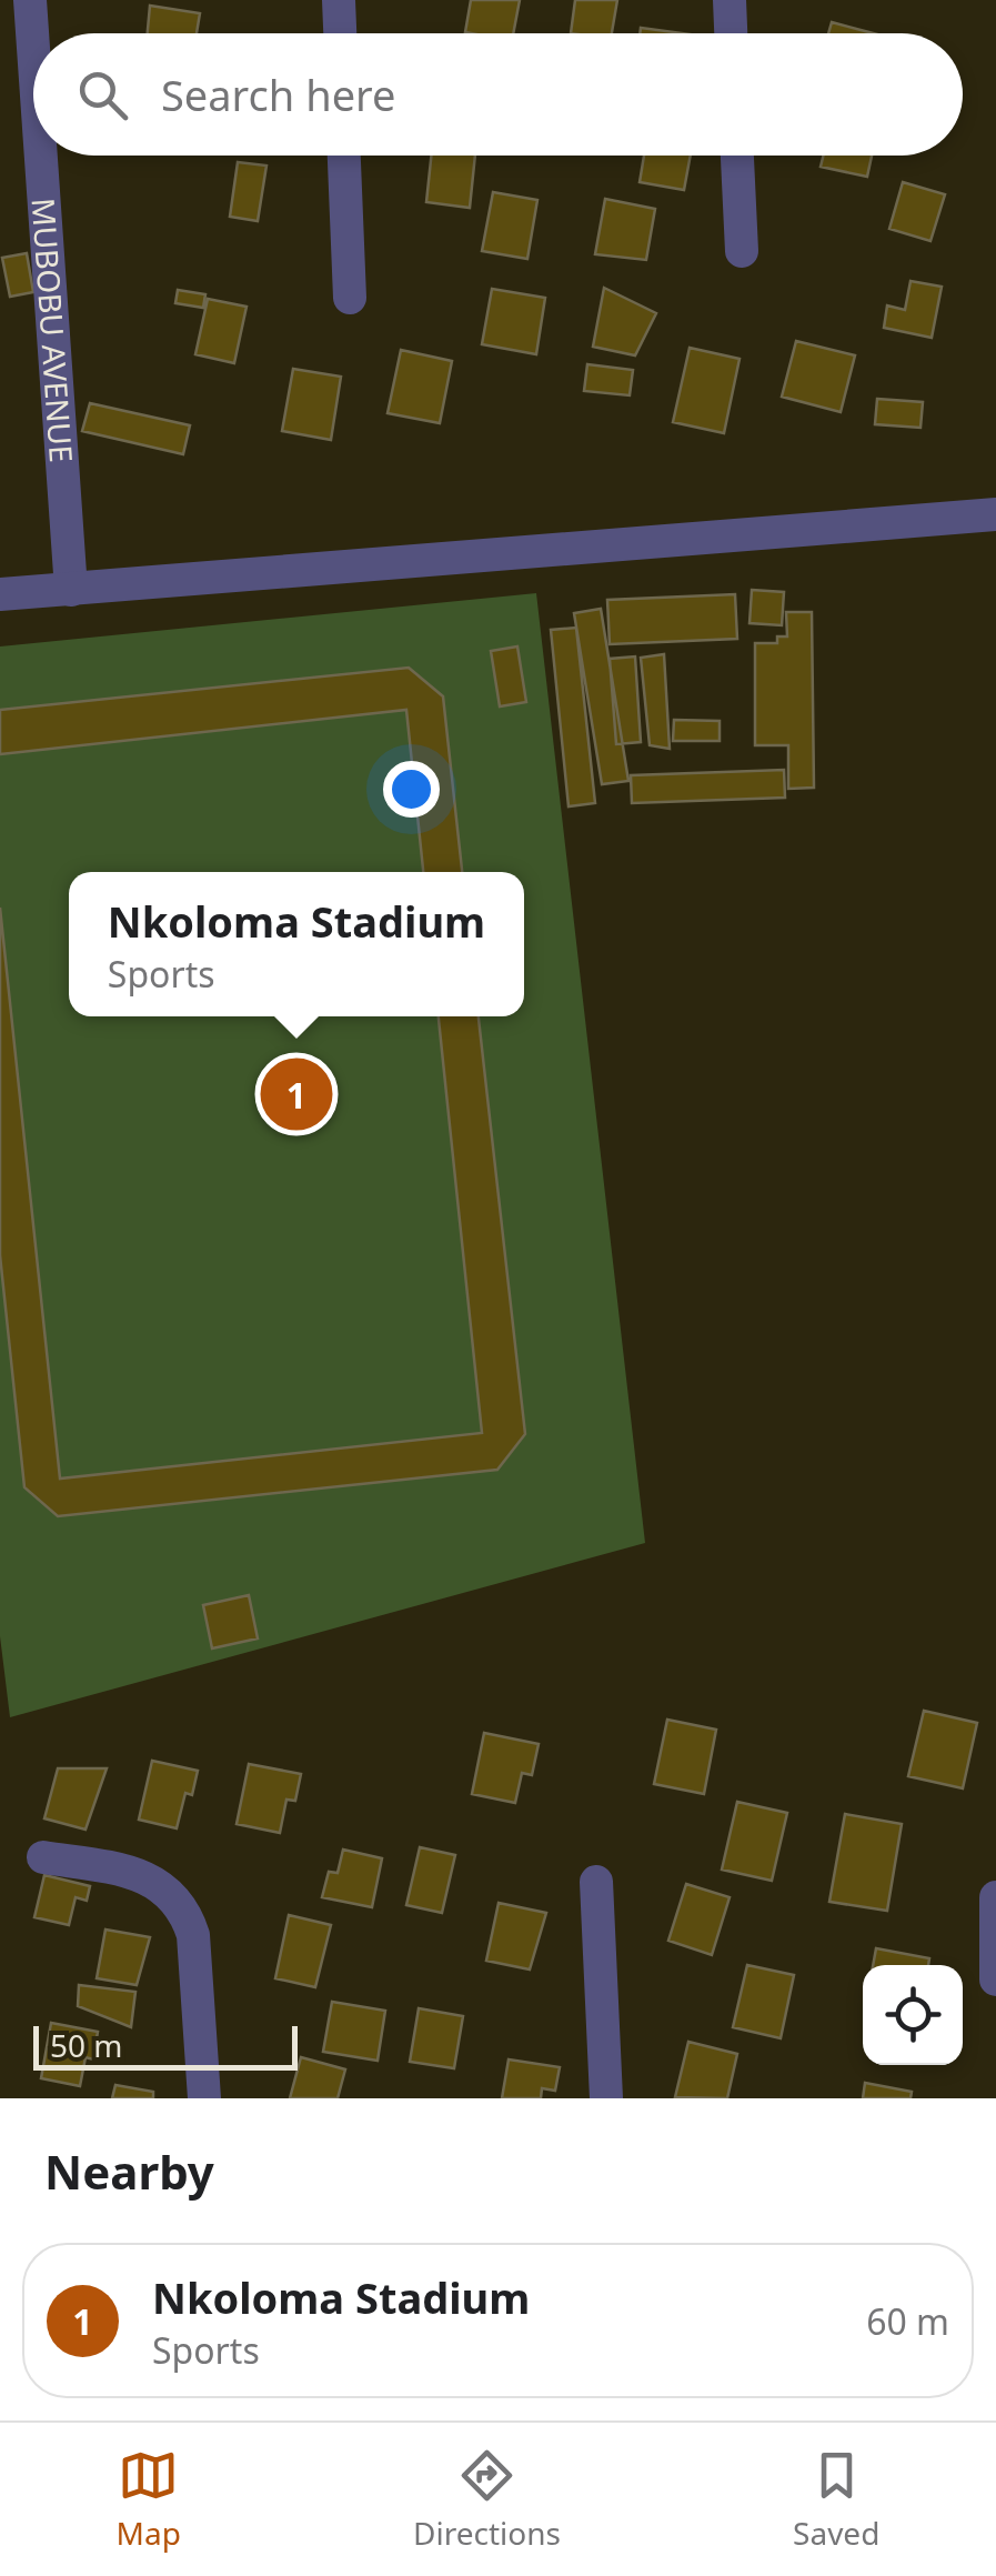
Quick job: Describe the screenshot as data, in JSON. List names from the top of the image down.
{
  "streets": {
    "street": ["MUBOBU AVENUE"]
  },
  "scale_bar": "50 m",
  "page": {
    "search": "Search here",
    "popup": ["Nkoloma Stadium", "Sports"],
    "pins": "1",
    "scale": "50 m",
    "heading": "Nearby",
    "list": [
      {
        "mark": "1",
        "name": "Nkoloma Stadium",
        "note": "Sports",
        "value": "60 m"
      }
    ],
    "nav": ["Map", "Directions", "Saved"]
  }
}
